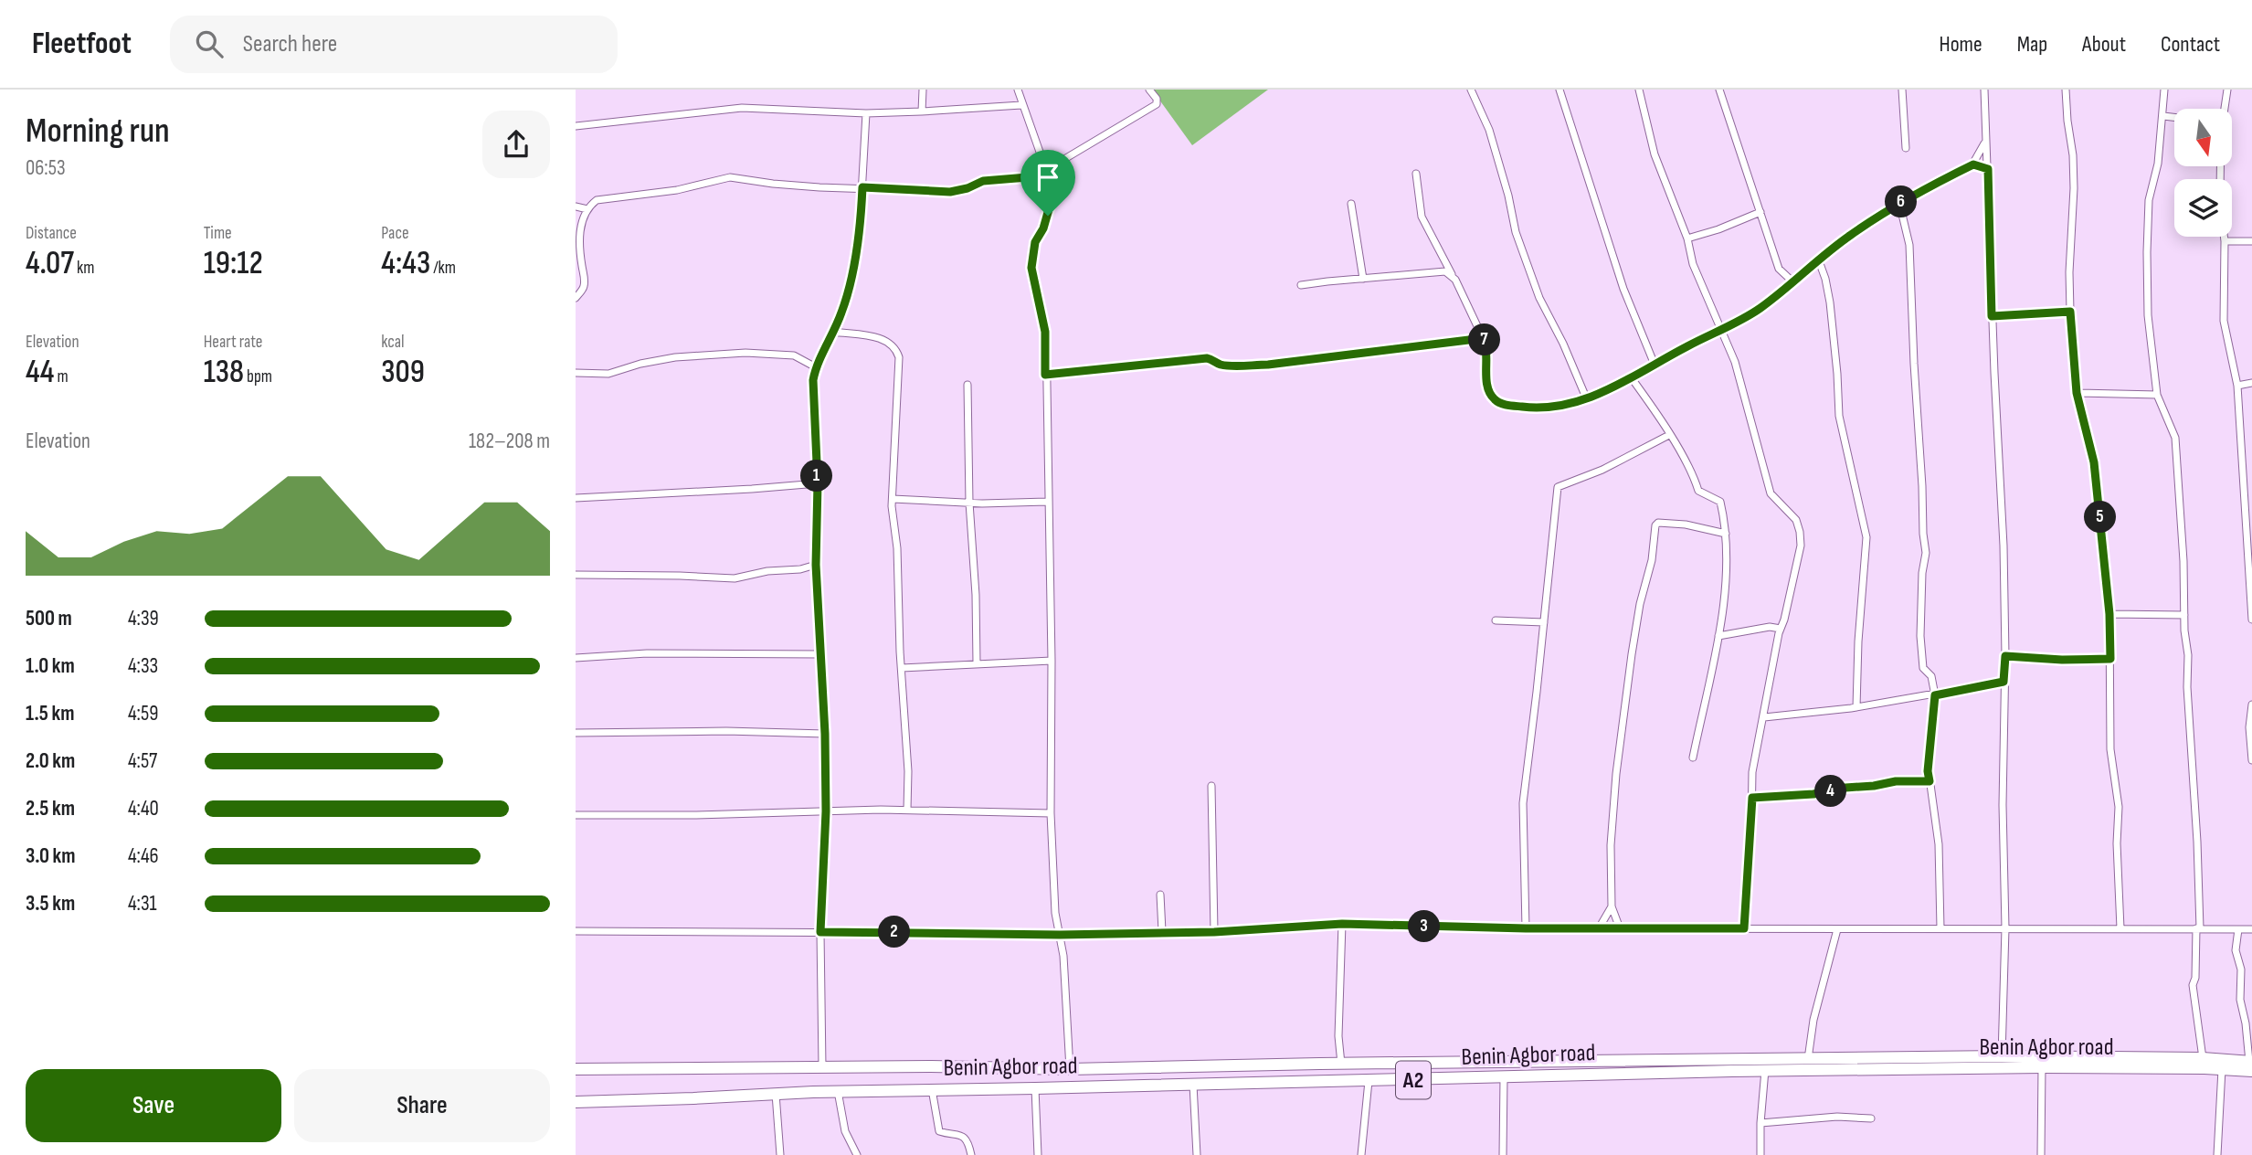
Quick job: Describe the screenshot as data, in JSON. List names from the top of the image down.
{
  "streets": {
    "highway": ["Benin Agbor road", "A2"]
  },
  "north": "bottom",
  "page": {
    "header": "Fleetfoot",
    "search": "Search here",
    "nav": [
      "Home",
      "Map",
      "About",
      "Contact"
    ],
    "heading": ["Morning run", "06:53"],
    "pins": [
      "6",
      "7",
      "1",
      "5",
      "4",
      "3",
      "2"
    ],
    "stats": [
      ["Distance", "4.07 km"],
      ["Time", "19:12"],
      ["Pace", "4:43 /km"],
      ["Elevation", "44 m"],
      ["Heart rate", "138 bpm"],
      ["kcal", "309"]
    ],
    "chart": ["Elevation", "182–208 m"],
    "list": [
      {
        "name": "500 m",
        "note": "4:39"
      },
      {
        "name": "1.0 km",
        "note": "4:33"
      },
      {
        "name": "1.5 km",
        "note": "4:59"
      },
      {
        "name": "2.0 km",
        "note": "4:57"
      },
      {
        "name": "2.5 km",
        "note": "4:40"
      },
      {
        "name": "3.0 km",
        "note": "4:46"
      },
      {
        "name": "3.5 km",
        "note": "4:31"
      }
    ],
    "buttons": ["Save", "Share"]
  }
}
